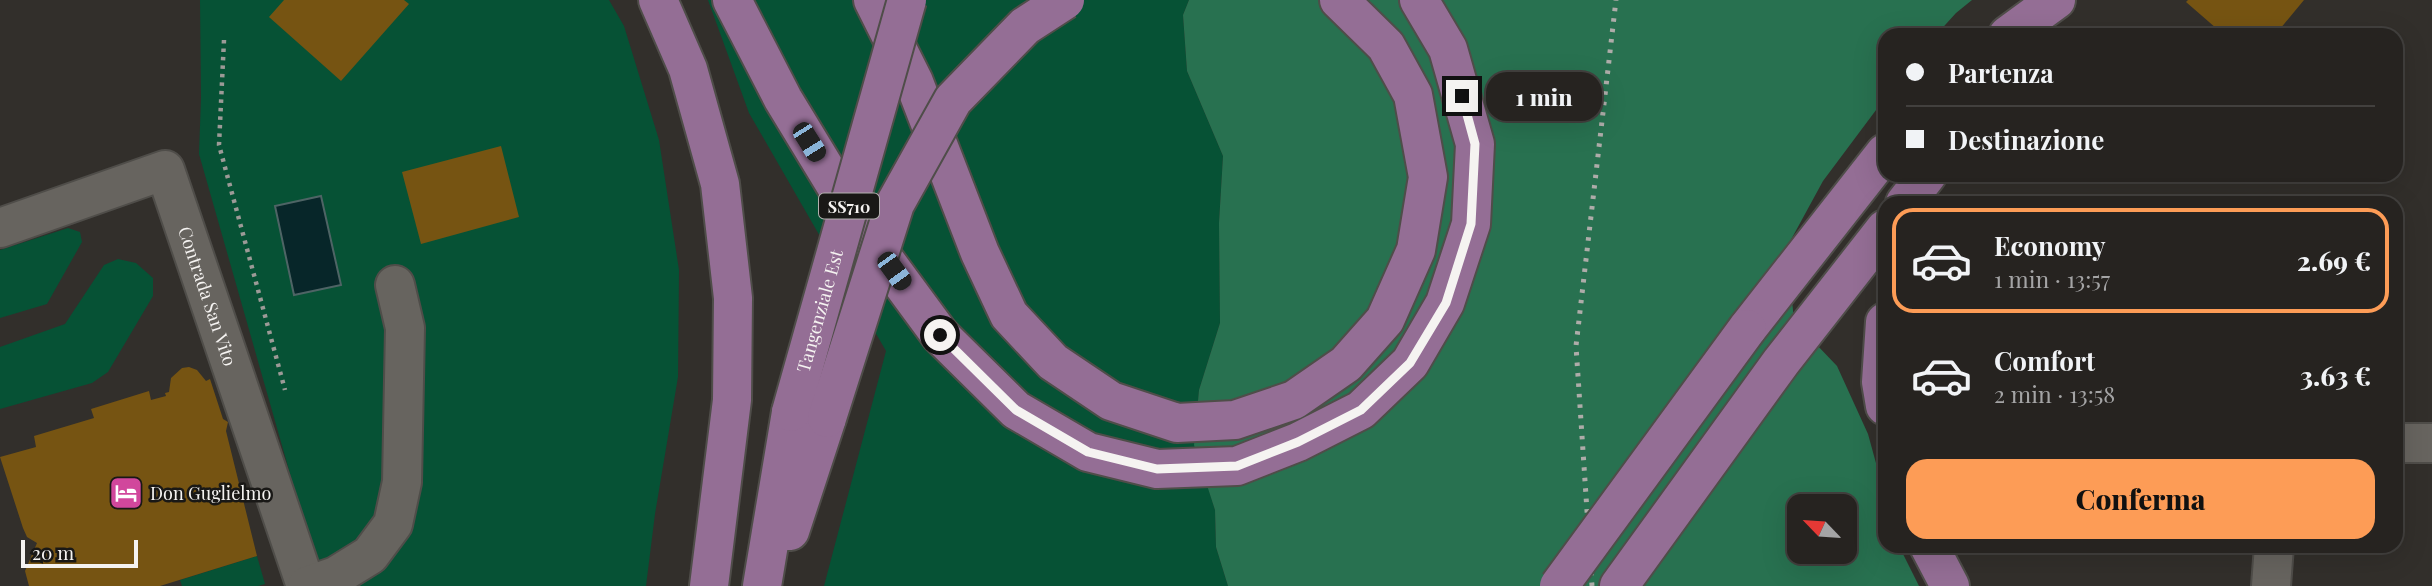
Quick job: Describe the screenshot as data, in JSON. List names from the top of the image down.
{
  "streets": {
    "main road": ["SS710", "Tangenziale Est"],
    "street": ["Contrada San Vito"]
  },
  "places": {
    "hotel": ["Don Guglielmo"]
  },
  "scale_bar": "20 m",
  "north": "top left",
  "page": {
    "banner": ["Partenza", "Destinazione"],
    "bubble": "1 min",
    "list": [
      {
        "name": "Economy",
        "note": "1 min · 13:57",
        "value": "2.69 €"
      },
      {
        "name": "Comfort",
        "note": "2 min · 13:58",
        "value": "3.63 €"
      }
    ],
    "buttons": "Conferma",
    "scale": "20 m"
  }
}
